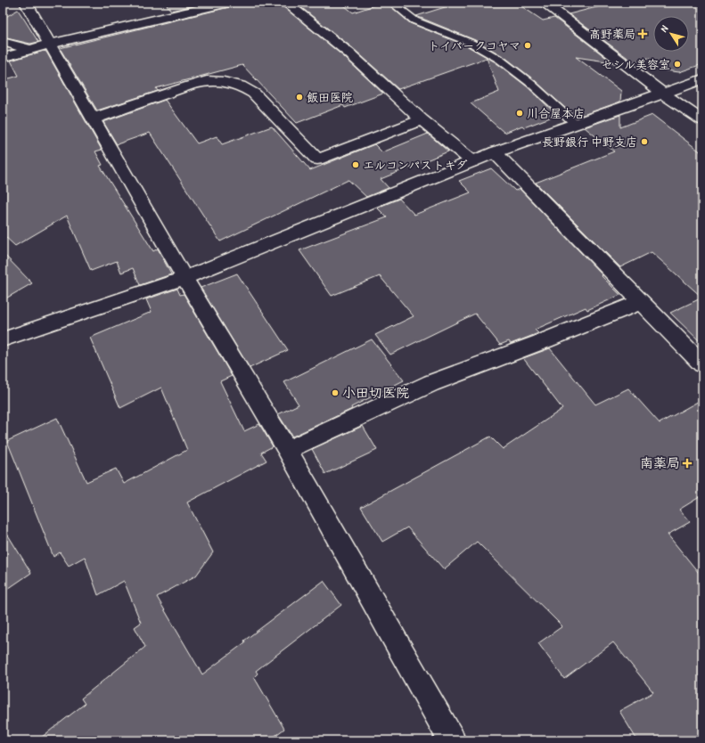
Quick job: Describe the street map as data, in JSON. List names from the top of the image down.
{
  "places": {
    "health": ["高野薬局", "南薬局"],
    "other": [
      "トイパークコヤマ",
      "セシル美容室",
      "飯田医院",
      "川合屋本店",
      "長野銀行 中野支店",
      "エルコンパストキダ",
      "小田切医院"
    ]
  },
  "north": "top left"
}
